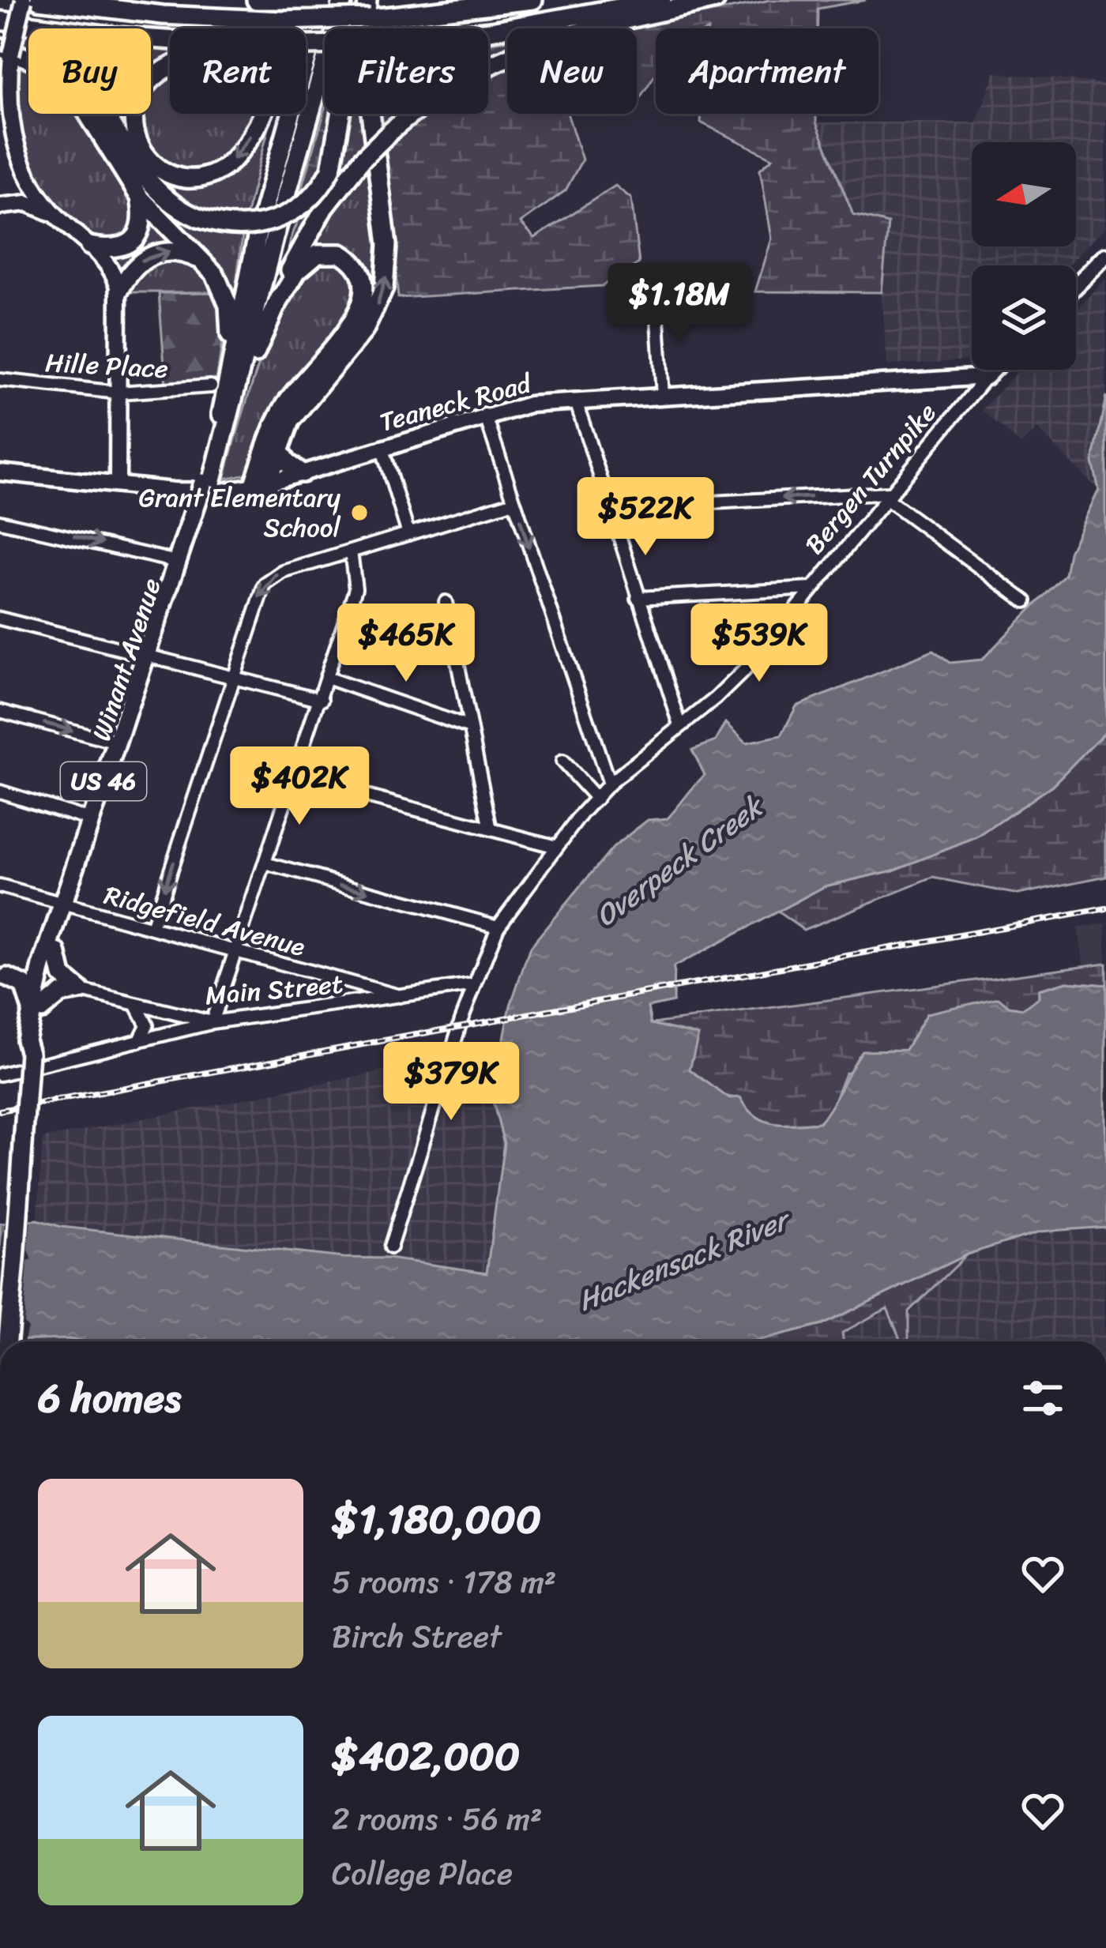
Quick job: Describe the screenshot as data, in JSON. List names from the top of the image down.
{
  "streets": {
    "highway": ["Winant Avenue", "US 46"],
    "main road": ["Teaneck Road", "Bergen Turnpike"],
    "street": ["Hille Place", "Ridgefield Avenue", "Main Street"]
  },
  "crossings": [
    ["Teaneck Road", "Bergen Turnpike"],
    ["Bergen Turnpike", "Main Street"],
    ["Winant Avenue", "US 46"],
    ["Winant Avenue", "Ridgefield Avenue"],
    ["Ridgefield Avenue", "Main Street"]
  ],
  "water": ["Overpeck Creek", "Hackensack River"],
  "places": ["Grant Elementary School"],
  "north": "left",
  "page": {
    "chip": [
      "Buy",
      "Rent",
      "Filters",
      "New",
      "Apartment"
    ],
    "price": [
      "$1.18M",
      "$522K",
      "$465K",
      "$539K",
      "$402K",
      "$379K"
    ],
    "heading": "6 homes",
    "list": [
      {
        "name": "$1,180,000",
        "note": "5 rooms · 178 m² · Birch Street"
      },
      {
        "name": "$402,000",
        "note": "2 rooms · 56 m² · College Place"
      }
    ]
  }
}
